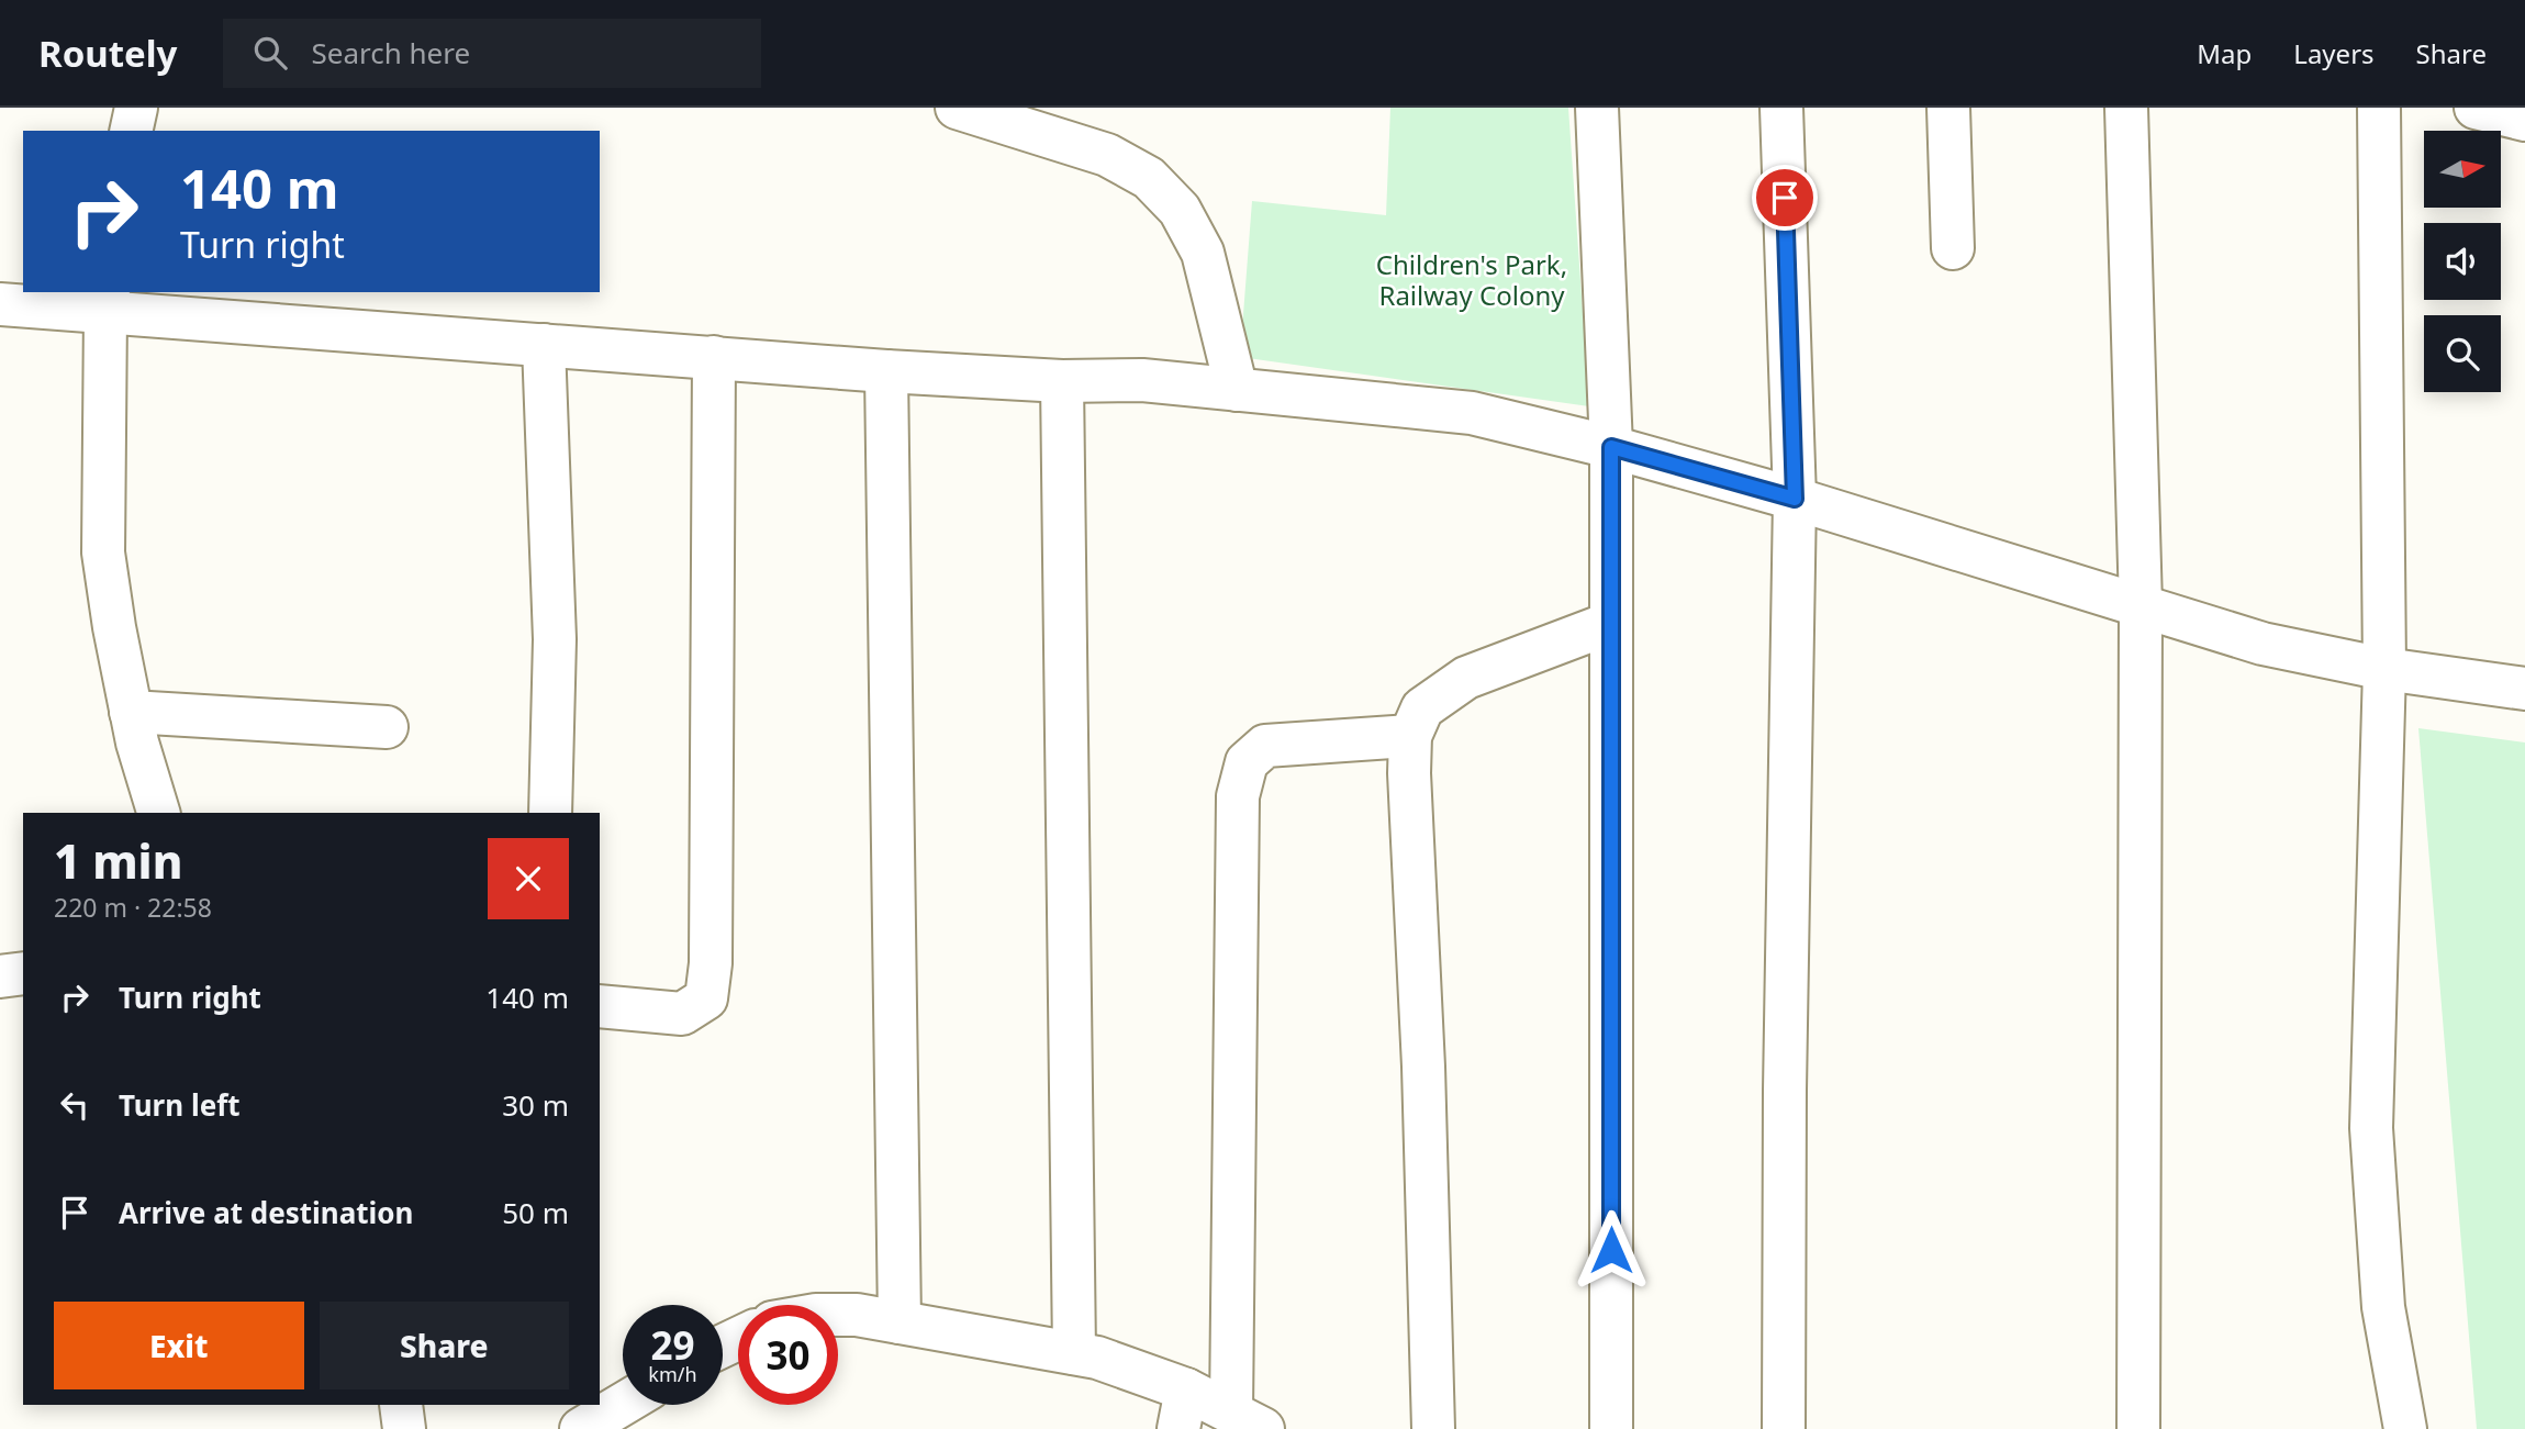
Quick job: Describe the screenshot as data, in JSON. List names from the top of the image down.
{
  "parks": ["Children's Park, Railway Colony"],
  "north": "right",
  "page": {
    "header": "Routely",
    "search": "Search here",
    "nav": ["Map", "Layers", "Share"],
    "turn": ["140 m", "Turn right"],
    "heading": ["1 min", "220 m · 22:58"],
    "list": [
      {
        "name": "Turn right",
        "value": "140 m"
      },
      {
        "name": "Turn left",
        "value": "30 m"
      },
      {
        "name": "Arrive at destination",
        "value": "50 m"
      }
    ],
    "buttons": ["Exit", "Share"],
    "speed": "29 km/h",
    "limit": "30"
  }
}
